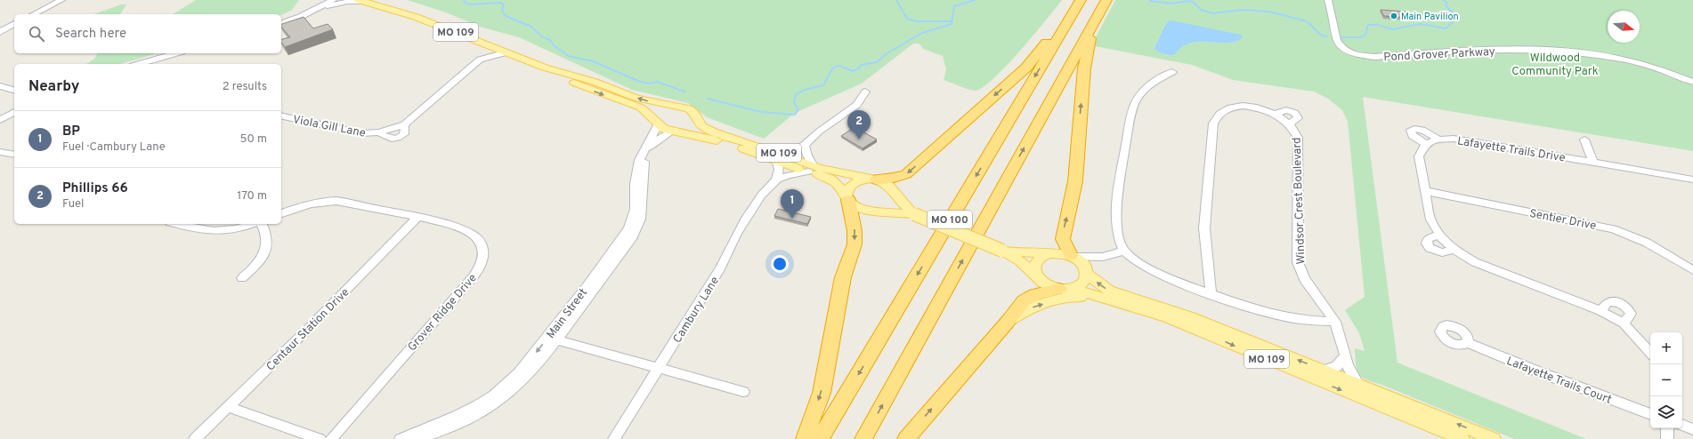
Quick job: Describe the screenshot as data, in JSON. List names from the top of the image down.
{
  "streets": {
    "highway": ["MO 100"],
    "main road": ["MO 109"],
    "street": [
      "Pond Grover Parkway",
      "Viola Gill Lane",
      "Lafayette Trails Drive",
      "Windsor Crest Boulevard",
      "Sentier Drive",
      "Cambury Lane",
      "Grover Ridge Drive",
      "Main Street",
      "Centaur Station Drive",
      "Lafayette Trails Court"
    ]
  },
  "crossings": [
    ["MO 109", "Viola Gill Lane"],
    ["MO 109", "Windsor Crest Boulevard"],
    ["MO 109", "Cambury Lane"],
    ["MO 109", "Main Street"],
    ["Grover Ridge Drive", "Centaur Station Drive"]
  ],
  "parks": ["Wildwood Community Park"],
  "places": ["Main Pavilion"],
  "north": "right",
  "page": {
    "search": "Search here",
    "heading": ["Nearby", "2 results"],
    "pins": ["2", "1"],
    "list": [
      {
        "mark": "1",
        "name": "BP",
        "note": "Fuel · Cambury Lane",
        "value": "50 m"
      },
      {
        "mark": "2",
        "name": "Phillips 66",
        "note": "Fuel",
        "value": "170 m"
      }
    ],
    "map_buttons": ["+", "−"]
  }
}
